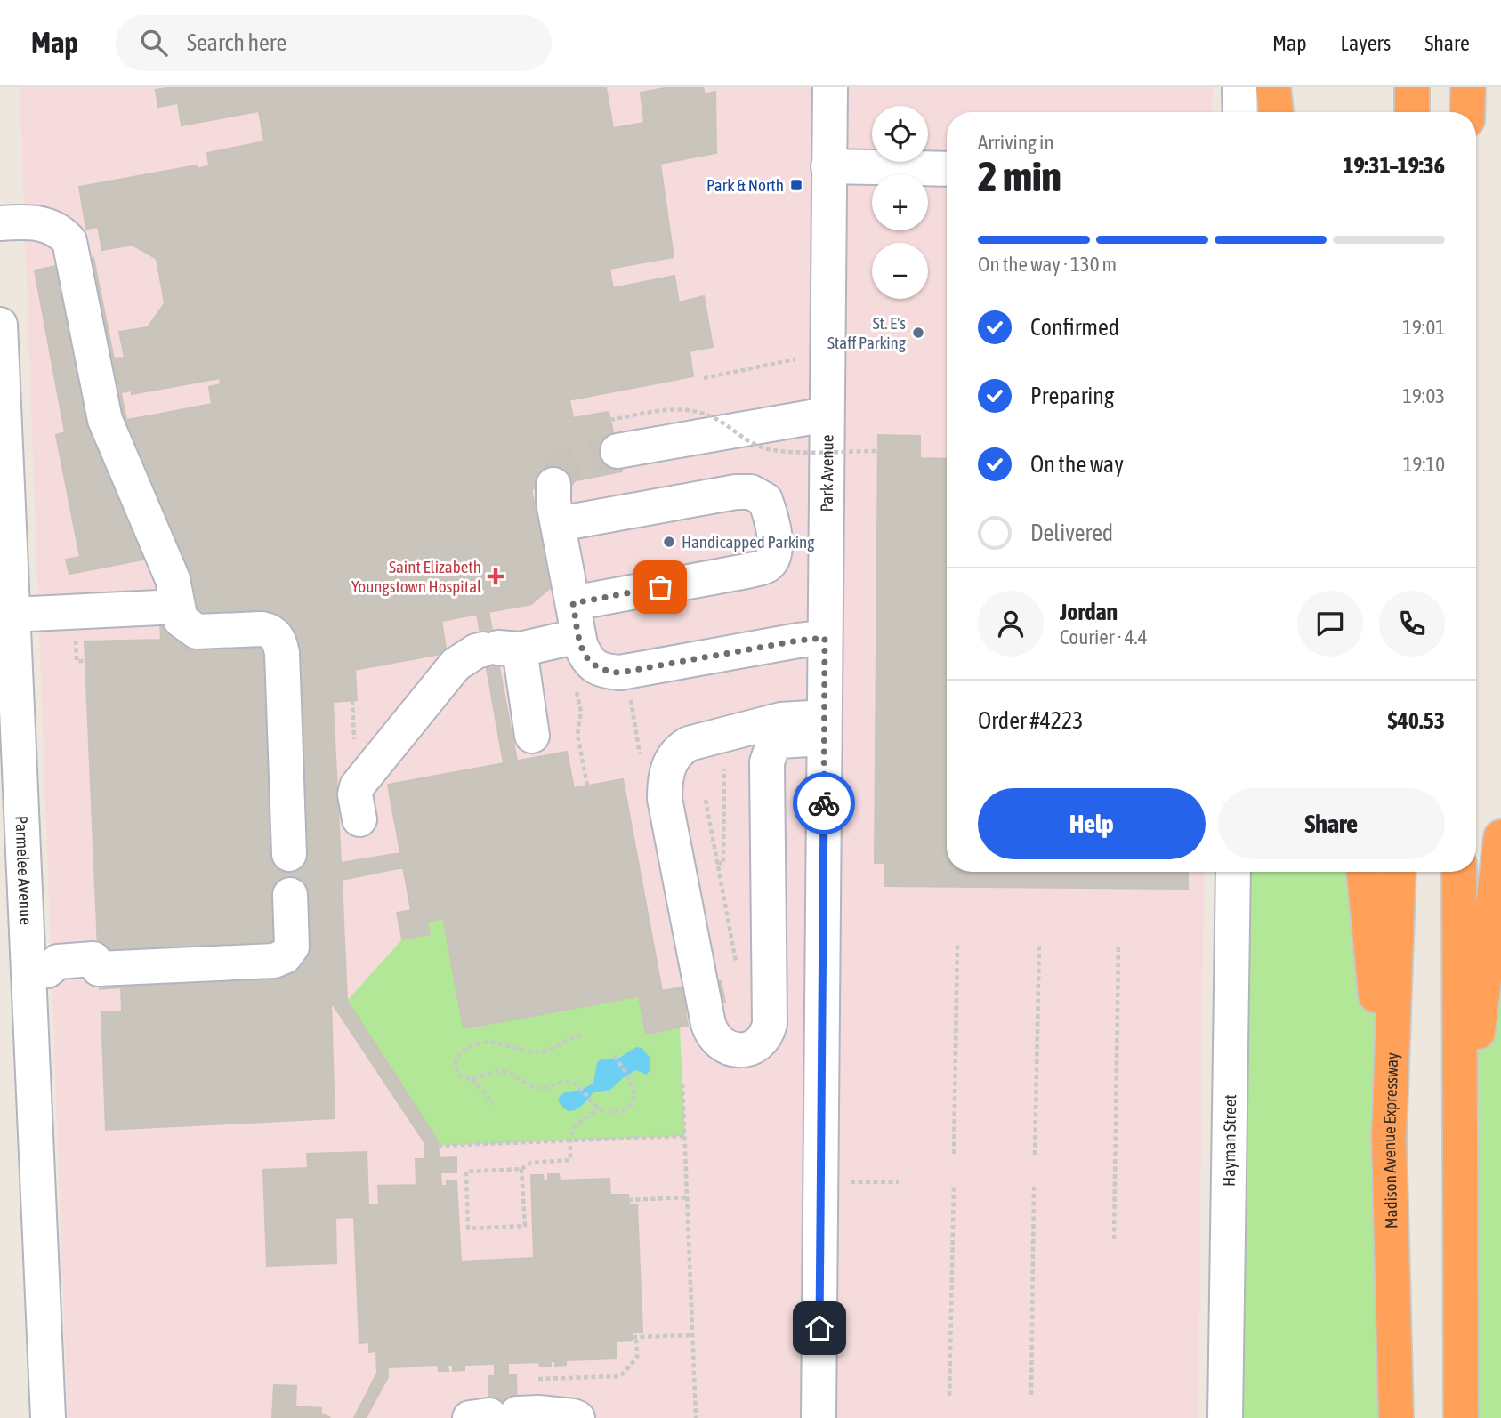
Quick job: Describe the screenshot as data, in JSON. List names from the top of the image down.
{
  "streets": {
    "highway": ["Madison Avenue Expressway"],
    "street": ["Park Avenue", "Parmelee Avenue", "Hayman Street"]
  },
  "places": {
    "transit": ["Park & North"],
    "other": ["St. E's Staff Parking", "Handicapped Parking"],
    "health": ["Saint Elizabeth Youngstown Hospital"]
  },
  "page": {
    "header": "Map",
    "search": "Search here",
    "nav": ["Map", "Layers", "Share"],
    "map_buttons": ["+", "−"],
    "heading": ["2 min", "Arriving in", "19:31–19:36"],
    "panel": [
      "Jordan",
      "Courier · 4.4",
      "Order #4223",
      "$40.53"
    ],
    "bar": "On the way · 130 m",
    "list": [
      ["Confirmed", "19:01"],
      ["Preparing", "19:03"],
      ["On the way", "19:10"],
      "Delivered"
    ],
    "buttons": ["Help", "Share"]
  }
}
